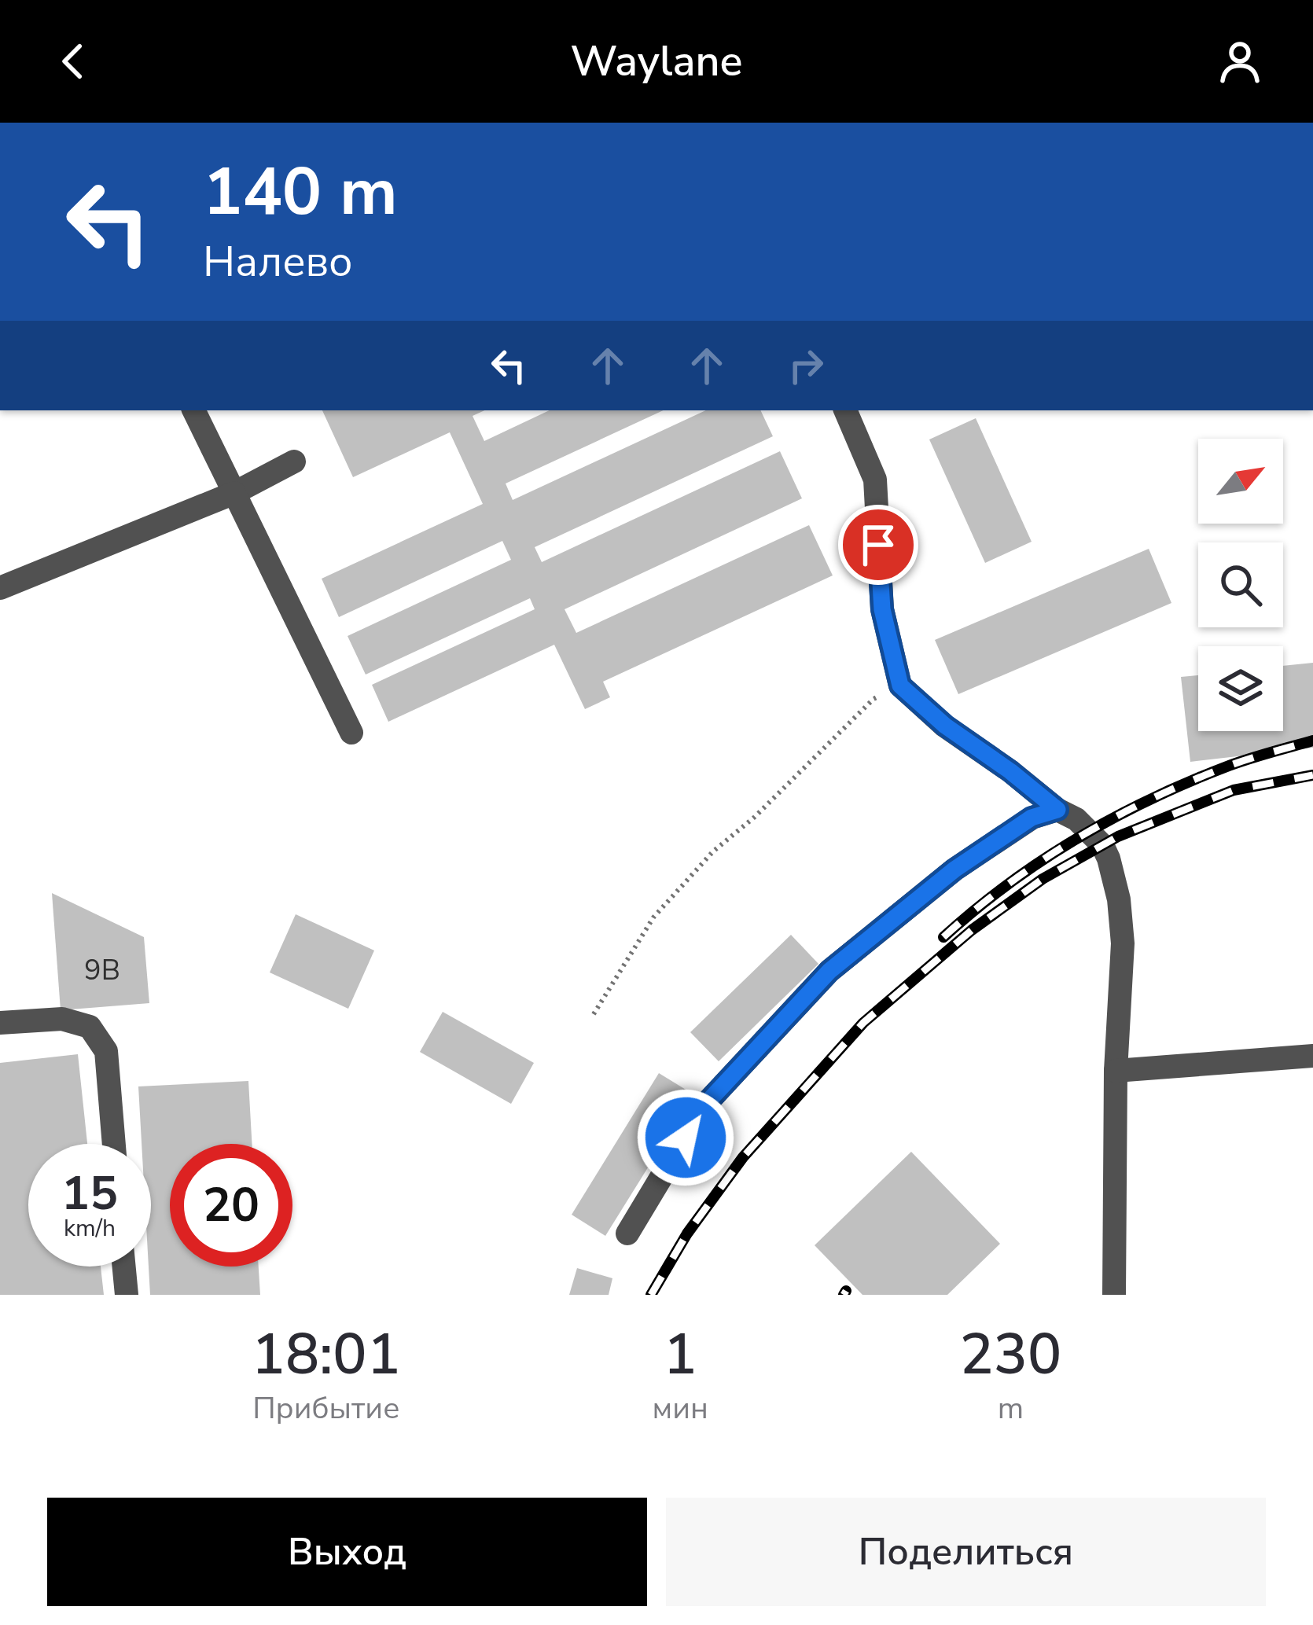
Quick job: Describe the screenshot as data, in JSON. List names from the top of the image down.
{
  "house_numbers": ["9В"],
  "north": "top right",
  "page": {
    "header": "Waylane",
    "turn": ["140 m", "Налево"],
    "speed": "15 km/h",
    "limit": "20",
    "eta": [
      "18:01",
      "Прибытие",
      "1",
      "мин",
      "230",
      "m"
    ],
    "buttons": ["Выход", "Поделиться"]
  }
}
